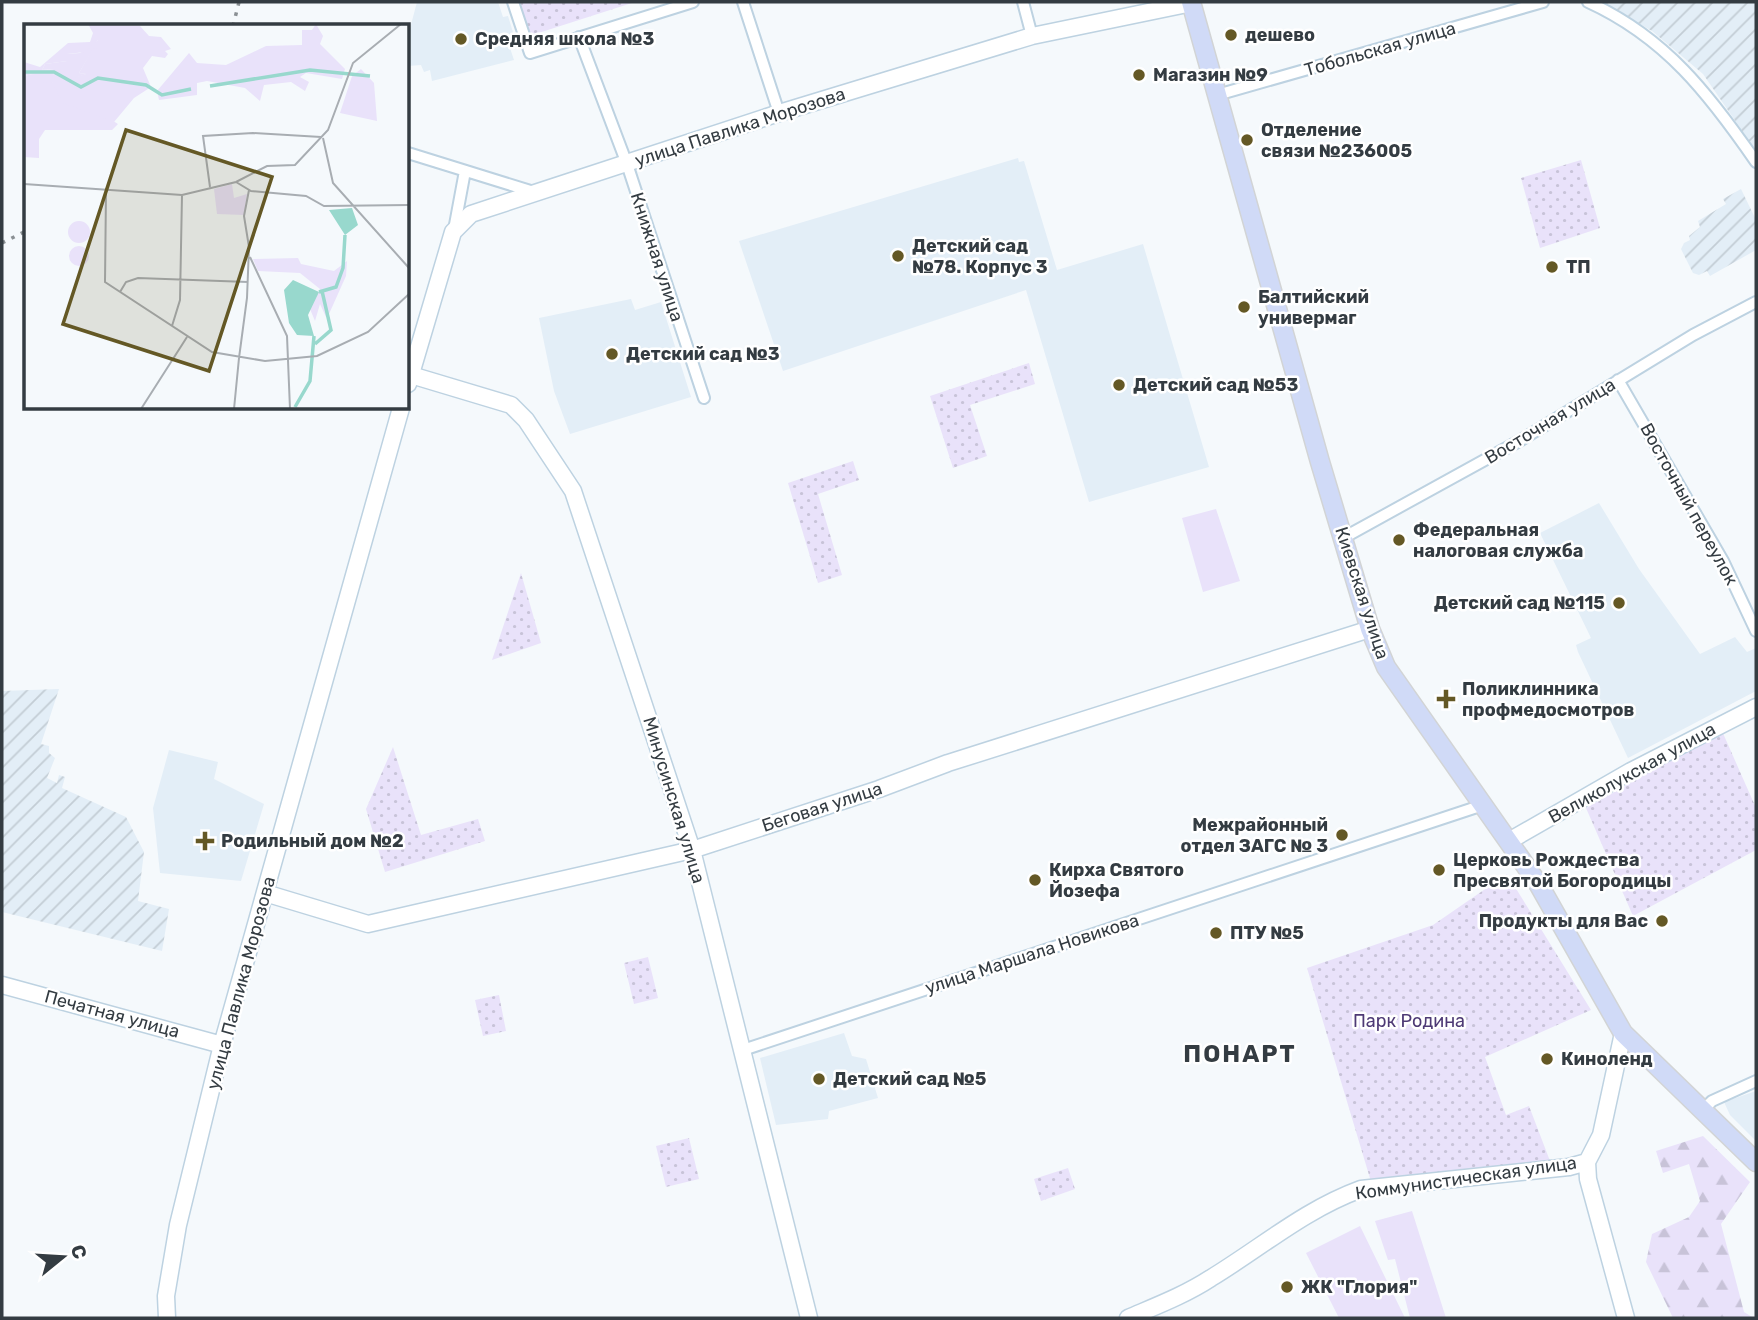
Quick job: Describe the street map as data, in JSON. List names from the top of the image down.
{
  "streets": {
    "main road": ["Киевская улица"],
    "street": [
      "Тобольская улица",
      "улица Павлика Морозова",
      "Книжная улица",
      "Восточная улица",
      "Восточный переулок",
      "Великолукская улица",
      "Минусинская улица",
      "Беговая улица",
      "улица Маршала Новикова",
      "Печатная улица",
      "Коммунистическая улица"
    ]
  },
  "crossings": [
    ["Тобольская улица", "Киевская улица"],
    ["улица Павлика Морозова", "Книжная улица"],
    ["улица Павлика Морозова", "Киевская улица"],
    ["улица Павлика Морозова", "Беговая улица"],
    ["улица Павлика Морозова", "Печатная улица"],
    ["Восточная улица", "Восточный переулок"],
    ["Восточная улица", "Киевская улица"],
    ["Киевская улица", "Великолукская улица"],
    ["Киевская улица", "Беговая улица"],
    ["Киевская улица", "улица Маршала Новикова"],
    ["Минусинская улица", "Беговая улица"],
    ["Минусинская улица", "улица Маршала Новикова"]
  ],
  "districts": ["ПОНАРТ"],
  "parks": ["Парк Родина"],
  "places": {
    "other": [
      "дешево",
      "Средняя школа №3",
      "Магазин №9",
      "Отделение связи №236005",
      "Детский сад №78. Корпус 3",
      "ТП",
      "Балтийский универмаг",
      "Детский сад №3",
      "Детский сад №53",
      "Федеральная налоговая служба",
      "Детский сад №115",
      "Межрайонный отдел ЗАГС № 3",
      "Церковь Рождества Пресвятой Богородицы",
      "Кирха Святого Йозефа",
      "Продукты для Вас",
      "ПТУ №5",
      "Киноленд",
      "Детский сад №5",
      "ЖК \"Глория\""
    ],
    "health": ["Поликлинника профмедосмотров", "Родильный дом №2"]
  },
  "north": "right"
}
